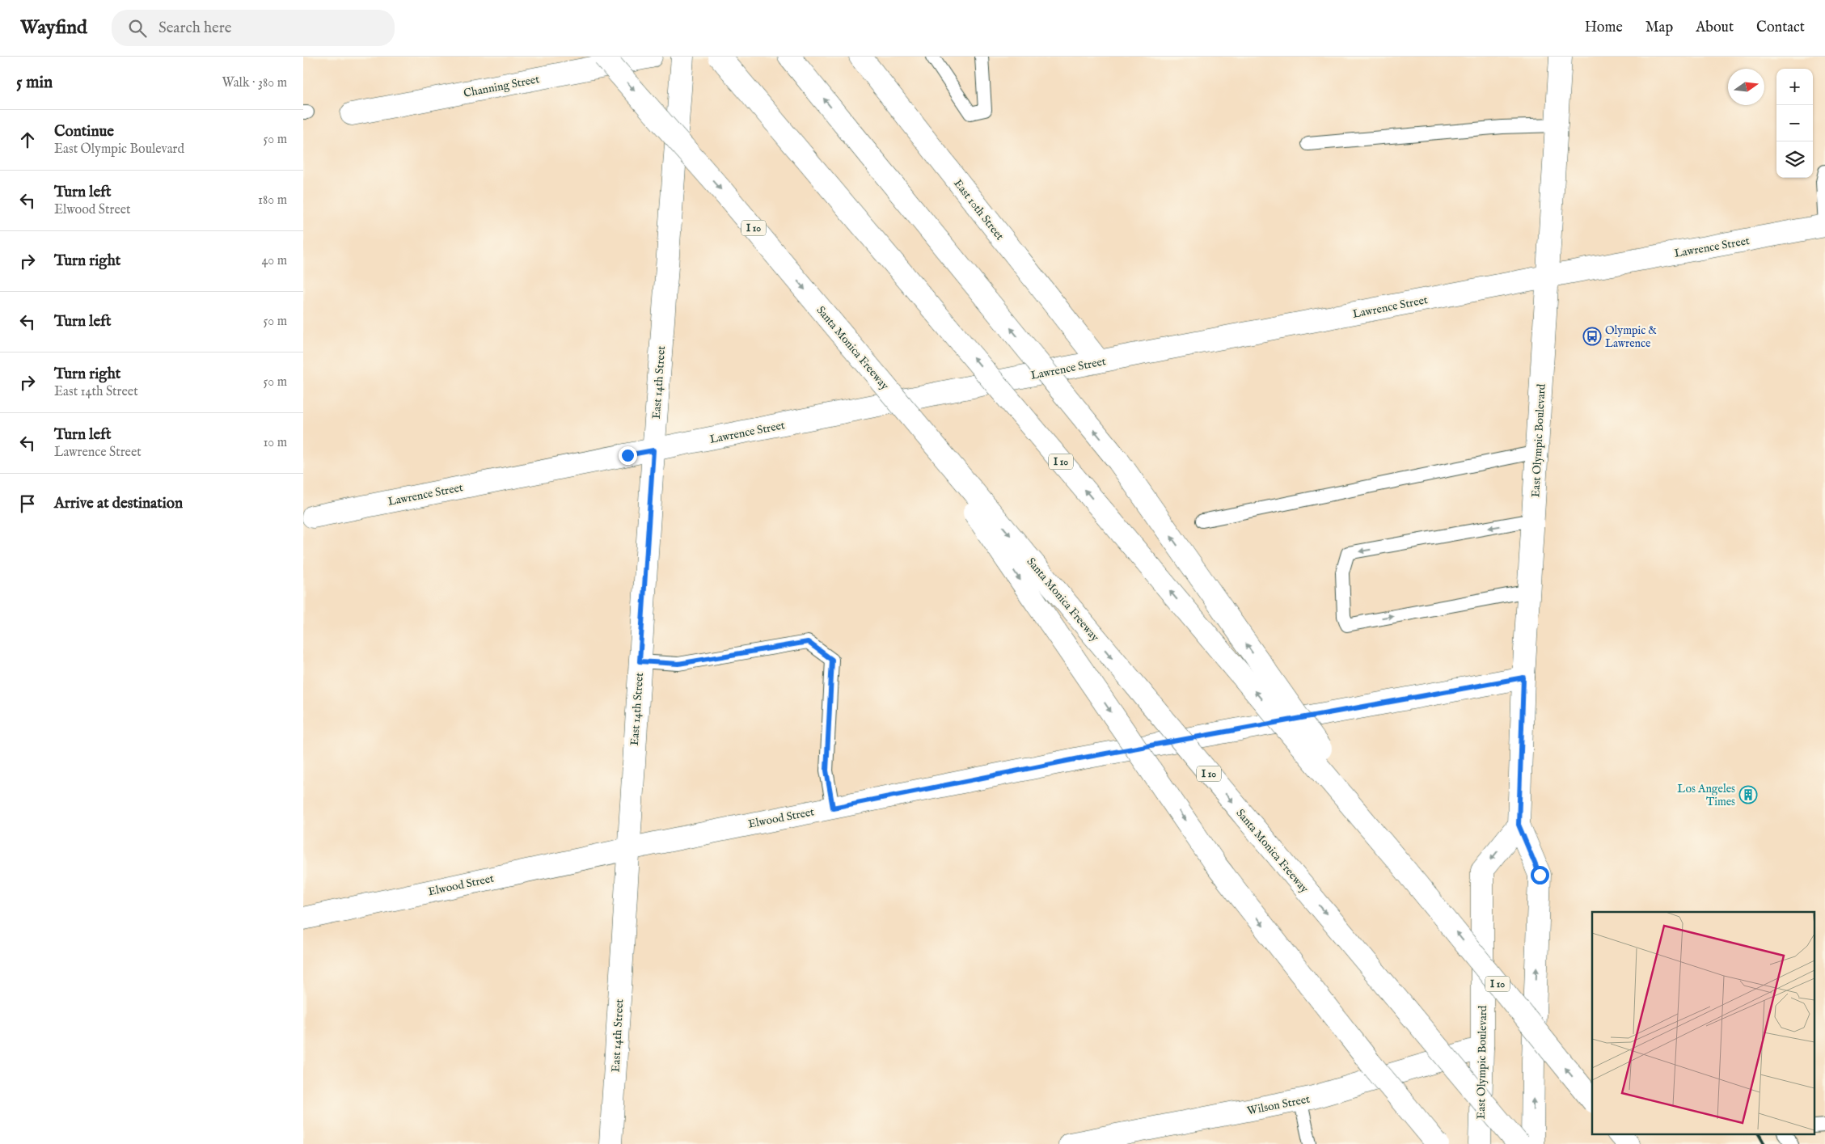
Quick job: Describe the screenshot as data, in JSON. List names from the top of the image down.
{
  "streets": {
    "main road": [
      "Channing Street",
      "East 10th Street",
      "I 10",
      "Lawrence Street",
      "Santa Monica Freeway",
      "East 14th Street",
      "East Olympic Boulevard",
      "Elwood Street",
      "Wilson Street"
    ]
  },
  "crossings": [
    ["East 10th Street", "Lawrence Street"],
    ["Lawrence Street", "East 14th Street"],
    ["Lawrence Street", "East Olympic Boulevard"],
    ["East 14th Street", "Elwood Street"],
    ["East Olympic Boulevard", "Elwood Street"],
    ["East Olympic Boulevard", "Wilson Street"]
  ],
  "places": {
    "bus stop": ["Olympic & Lawrence"],
    "building": ["Los Angeles Times"]
  },
  "north": "right",
  "page": {
    "header": "Wayfind",
    "search": "Search here",
    "nav": [
      "Home",
      "Map",
      "About",
      "Contact"
    ],
    "heading": ["5 min", "Walk · 380 m"],
    "map_buttons": ["+", "−"],
    "list": [
      ["Continue", "East Olympic Boulevard", "50 m"],
      ["Turn left", "Elwood Street", "180 m"],
      ["Turn right", "40 m"],
      ["Turn left", "50 m"],
      ["Turn right", "East 14th Street", "50 m"],
      ["Turn left", "Lawrence Street", "10 m"],
      "Arrive at destination"
    ]
  }
}
